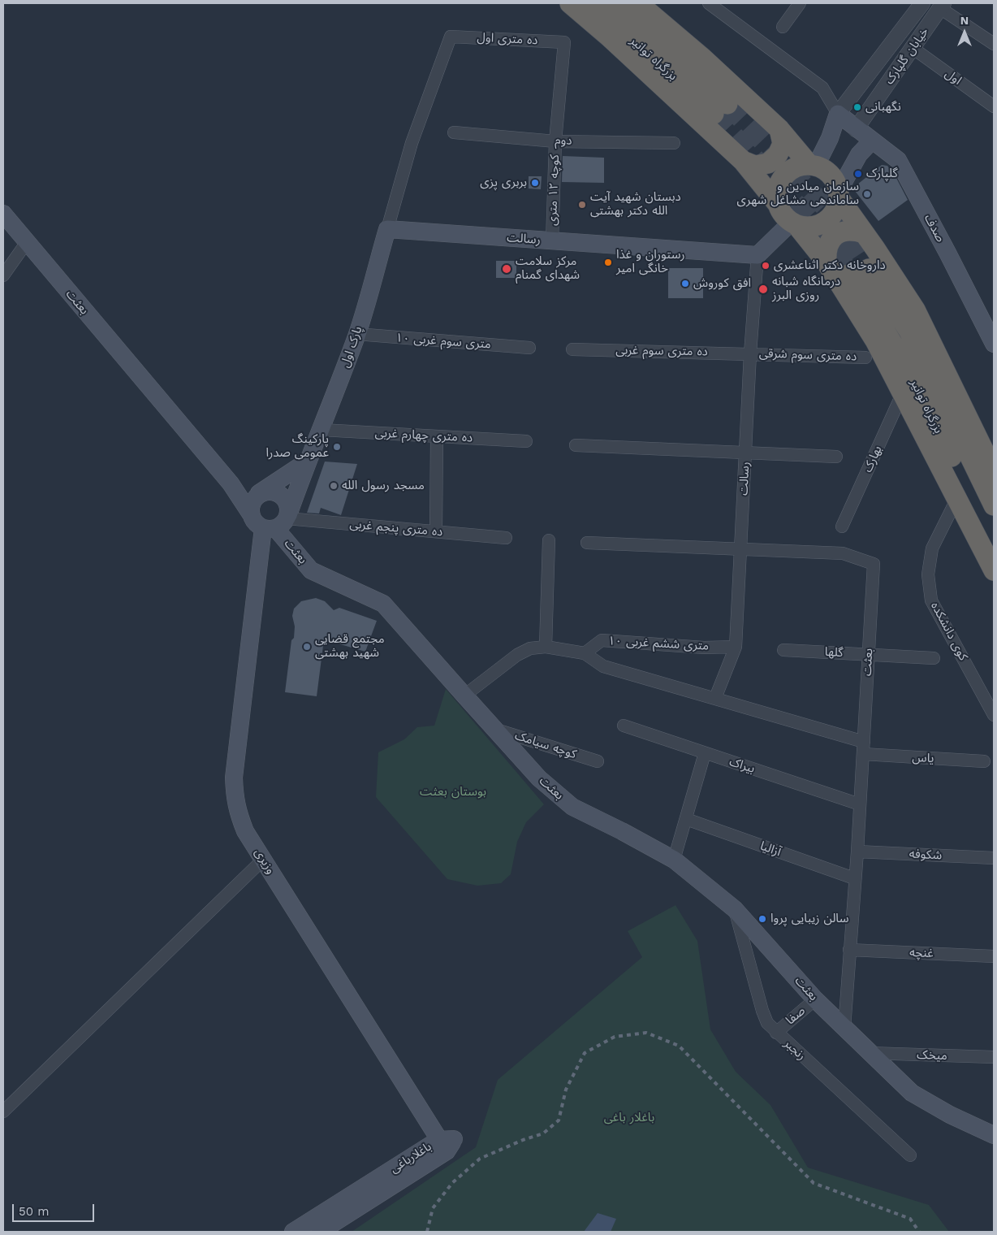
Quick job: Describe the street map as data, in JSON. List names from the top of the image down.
{
  "streets": {
    "highway": ["بزرگراه توانیر"],
    "main road": [
      "صدف",
      "رسالت",
      "بعثت",
      "پارک اول",
      "وزیری",
      "باغلارباغی"
    ],
    "street": [
      "ده متری اول",
      "خیابان گلپارک",
      "اول",
      "دوم",
      "کوچه ۱۲ متری",
      "۱۰ متری سوم غربی",
      "ده متری سوم غربی",
      "ده متری سوم شرقی",
      "ده متری چهارم غربی",
      "بهارک",
      "ده متری پنجم غربی",
      "کوی دانشکده",
      "۱۰ متری ششم غربی",
      "گلها",
      "کوچه سیامک",
      "یاس",
      "بیراک",
      "آزالیا",
      "شکوفه",
      "غنچه",
      "صفا",
      "رنجبر",
      "میخک"
    ]
  },
  "crossings": [
    ["ده متری اول", "کوچه ۱۲ متری"],
    ["ده متری اول", "رسالت"],
    ["ده متری اول", "پارک اول"],
    ["خیابان گلپارک", "اول"],
    ["خیابان گلپارک", "صدف"],
    ["دوم", "کوچه ۱۲ متری"],
    ["کوچه ۱۲ متری", "رسالت"],
    ["رسالت", "بعثت"],
    ["رسالت", "پارک اول"],
    ["رسالت", "ده متری سوم غربی"],
    ["رسالت", "ده متری سوم شرقی"],
    ["رسالت", "۱۰ متری ششم غربی"],
    ["بعثت", "پارک اول"],
    ["بعثت", "ده متری پنجم غربی"],
    ["بعثت", "گلها"],
    ["بعثت", "کوچه سیامک"],
    ["بعثت", "یاس"],
    ["بعثت", "بیراک"],
    ["بعثت", "آزالیا"],
    ["بعثت", "شکوفه"],
    ["بعثت", "وزیری"],
    ["بعثت", "غنچه"],
    ["بعثت", "صفا"],
    ["بعثت", "رنجبر"],
    ["بعثت", "میخک"],
    ["۱۰ متری سوم غربی", "پارک اول"],
    ["پارک اول", "ده متری چهارم غربی"],
    ["پارک اول", "ده متری پنجم غربی"],
    ["پارک اول", "وزیری"],
    ["ده متری سوم غربی", "ده متری سوم شرقی"],
    ["ده متری پنجم غربی", "وزیری"],
    ["وزیری", "باغلارباغی"],
    ["صفا", "رنجبر"]
  ],
  "parks": ["بوستان بعثت", "باغلار باغی"],
  "places": [
    "نگهبانی",
    "گلپارک",
    "بربری پزی",
    "سازمان میادین و ساماندهی مشاغل شهری",
    "دبستان شهید آیت الله دکتر بهشتی",
    "رستوران و غذا خانگی امیر",
    "داروخانه دکتر اثناعشری",
    "مرکز سلامت شهدای گمنام",
    "افق کوروش",
    "درمانگاه شبانه روزی البرز",
    "پارکینگ عمومی صدرا",
    "مسجد رسول الله",
    "مجتمع قضایی شهید بهشتی",
    "سالن زيبايى پروا"
  ],
  "scale_bar": "50 m",
  "north": "top"
}
